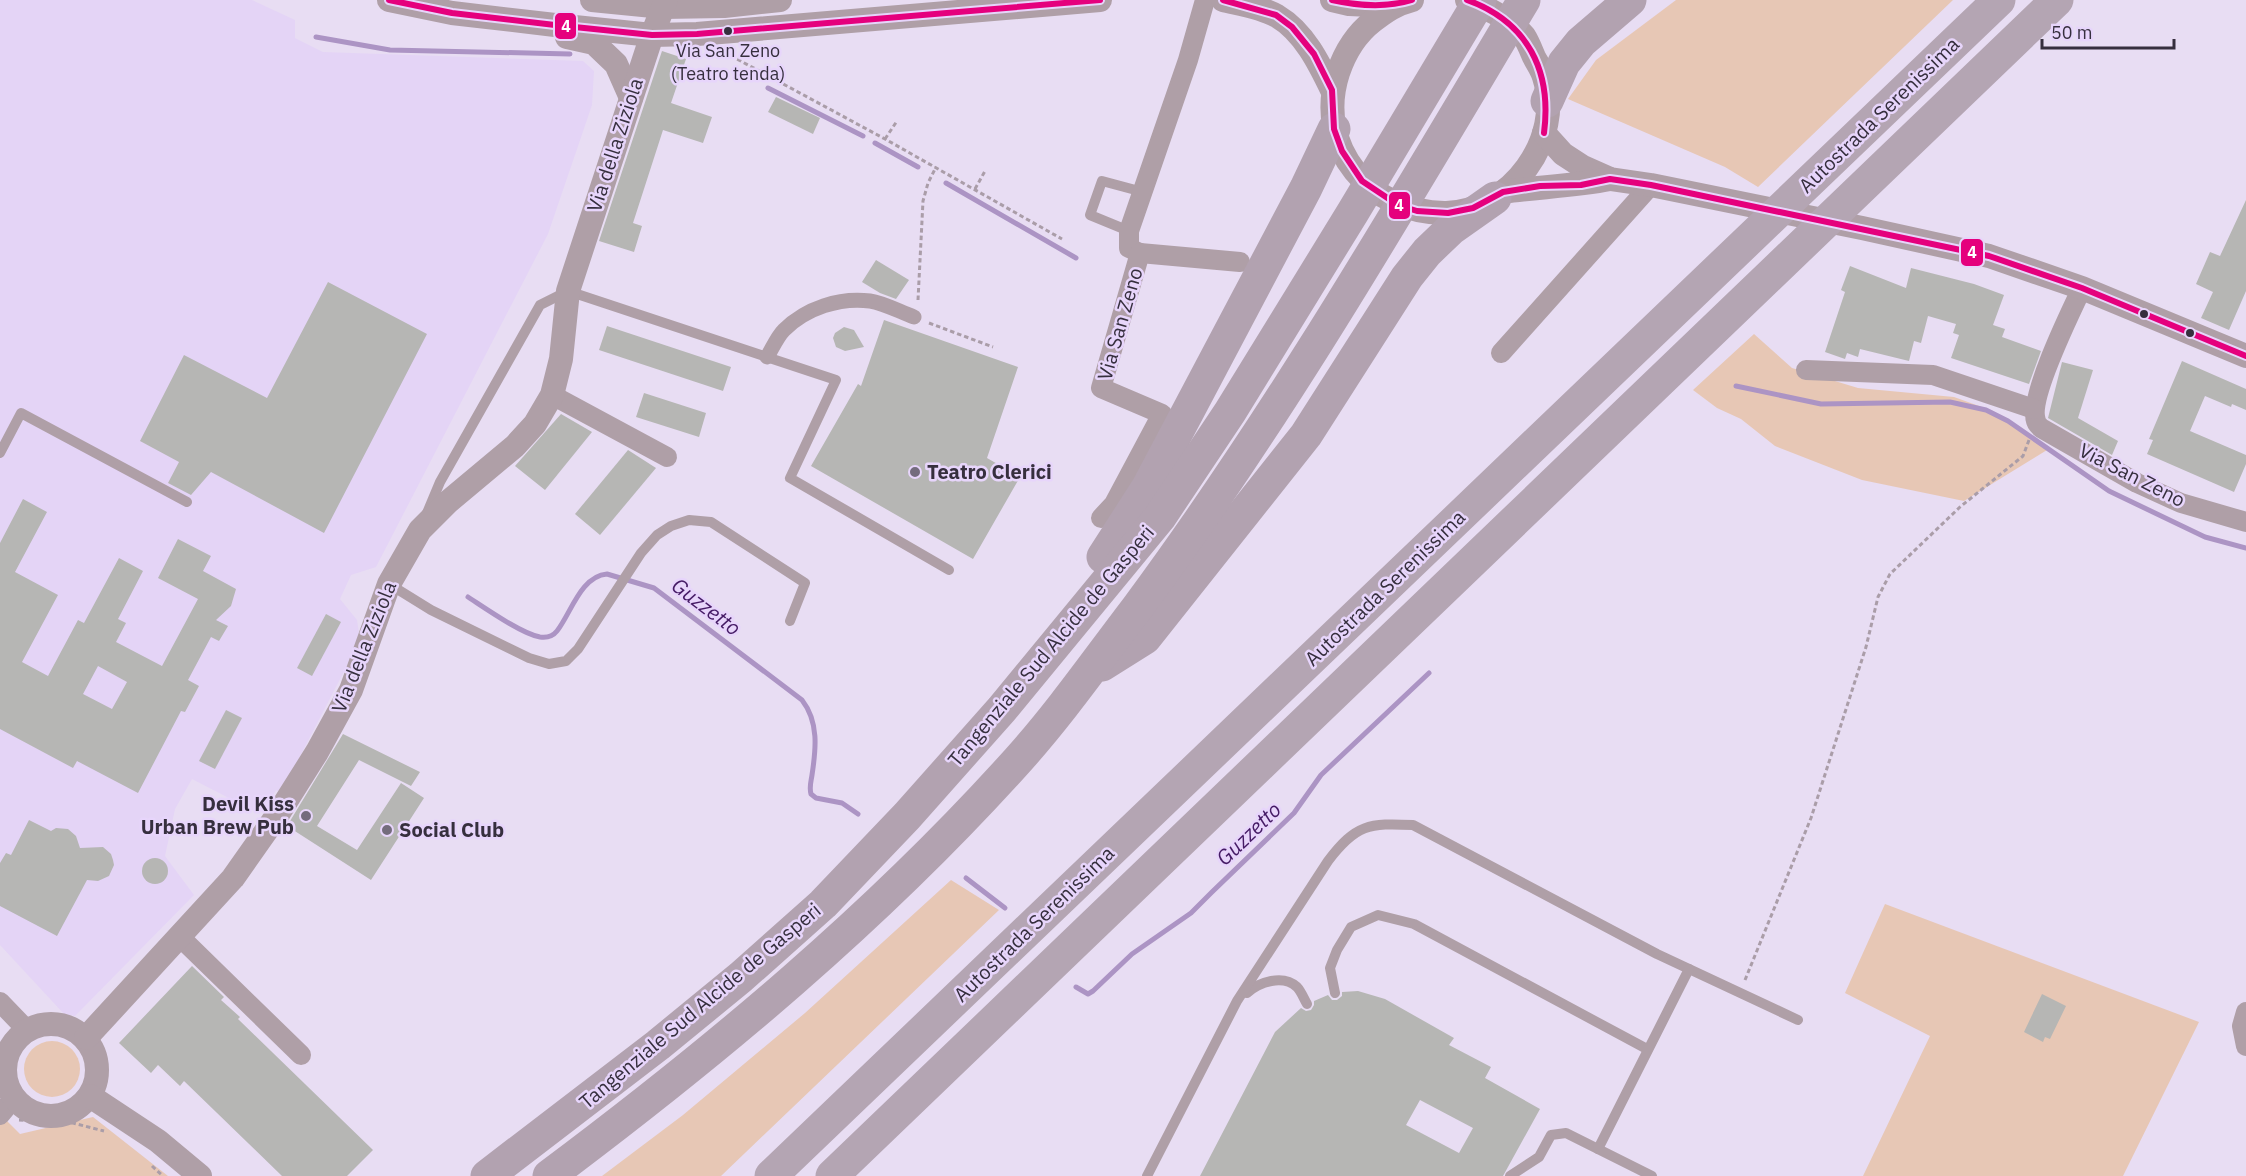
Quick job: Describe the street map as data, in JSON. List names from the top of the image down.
{
  "streets": {
    "highway": ["Autostrada Serenissima", "Tangenziale Sud Alcide de Gasperi"],
    "street": ["Via della Ziziola", "Via San Zeno"]
  },
  "water": ["Guzzetto"],
  "places": [
    "Via San Zeno (Teatro tenda)",
    "Teatro Clerici",
    "Devil Kiss Urban Brew Pub",
    "Social Club"
  ],
  "lines": ["transit line 4"],
  "scale_bar": "50 m"
}
